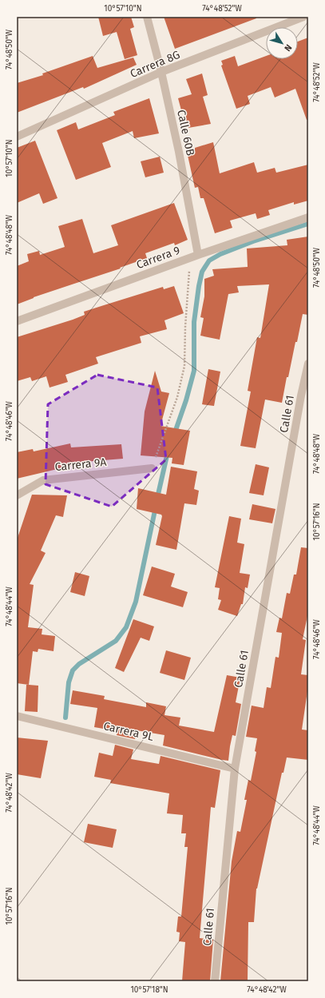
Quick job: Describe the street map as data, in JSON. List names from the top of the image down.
{
  "streets": {
    "street": [
      "Carrera 8G",
      "Calle 60B",
      "Carrera 9",
      "Calle 61",
      "Carrera 9A",
      "Carrera 9L"
    ]
  },
  "crossings": [
    ["Carrera 8G", "Calle 60B"],
    ["Calle 60B", "Carrera 9"],
    ["Calle 61", "Carrera 9L"]
  ],
  "north": "bottom right",
  "coordinates": [
    "10°57'10\"N",
    "74°48'52\"W",
    "74°48'50\"W",
    "74°48'48\"W",
    "74°48'46\"W",
    "10°57'16\"N",
    "74°48'44\"W",
    "74°48'42\"W",
    "10°57'18\"N"
  ]
}
